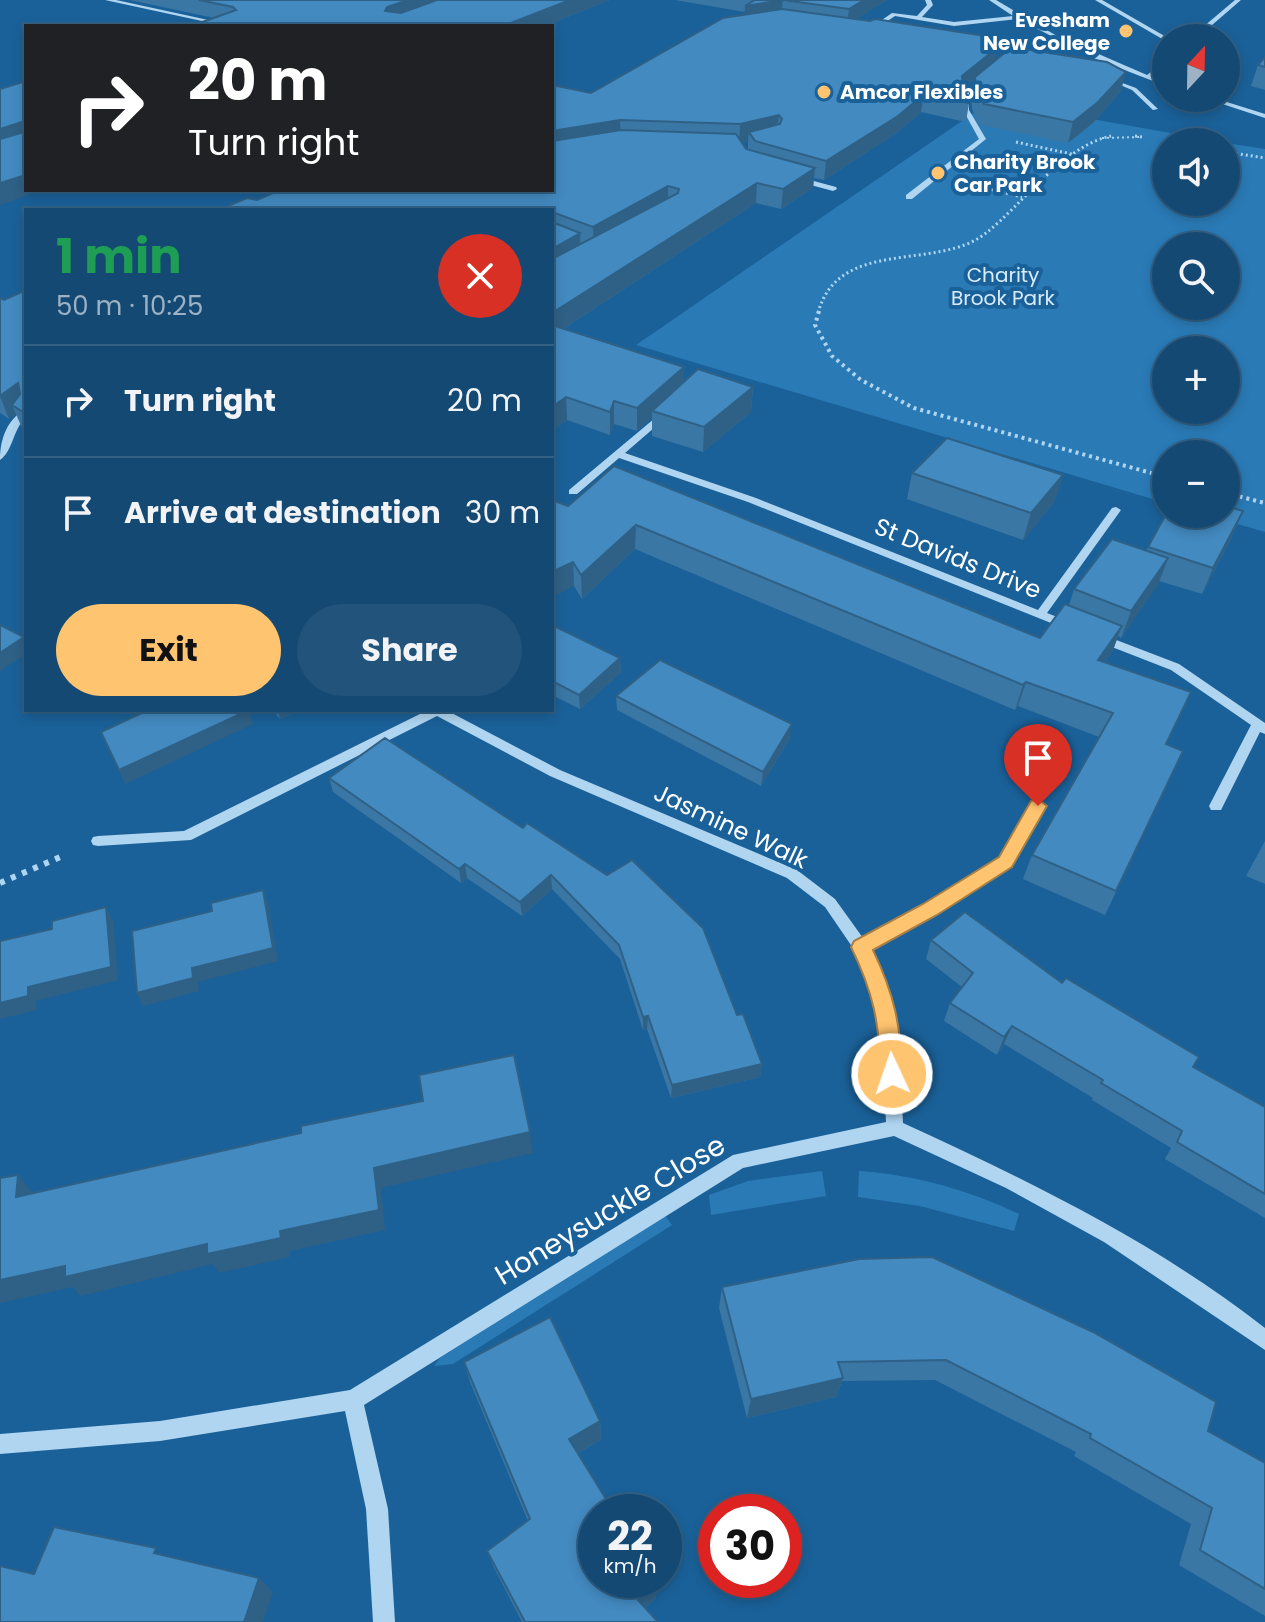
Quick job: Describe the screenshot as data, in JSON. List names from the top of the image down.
{
  "streets": {
    "street": ["St Davids Drive", "Jasmine Walk", "Honeysuckle Close"]
  },
  "crossings": [
    ["Jasmine Walk", "Honeysuckle Close"]
  ],
  "parks": ["Charity Brook Park"],
  "places": ["Evesham New College", "Amcor Flexibles", "Charity Brook Car Park"],
  "north": "top",
  "page": {
    "map_buttons": ["+", "−"],
    "turn": ["20 m", "Turn right"],
    "heading": ["1 min", "50 m · 10:25"],
    "list": [
      {
        "name": "Turn right",
        "value": "20 m"
      },
      {
        "name": "Arrive at destination",
        "value": "30 m"
      }
    ],
    "buttons": ["Exit", "Share"],
    "speed": "22 km/h",
    "limit": "30"
  }
}
